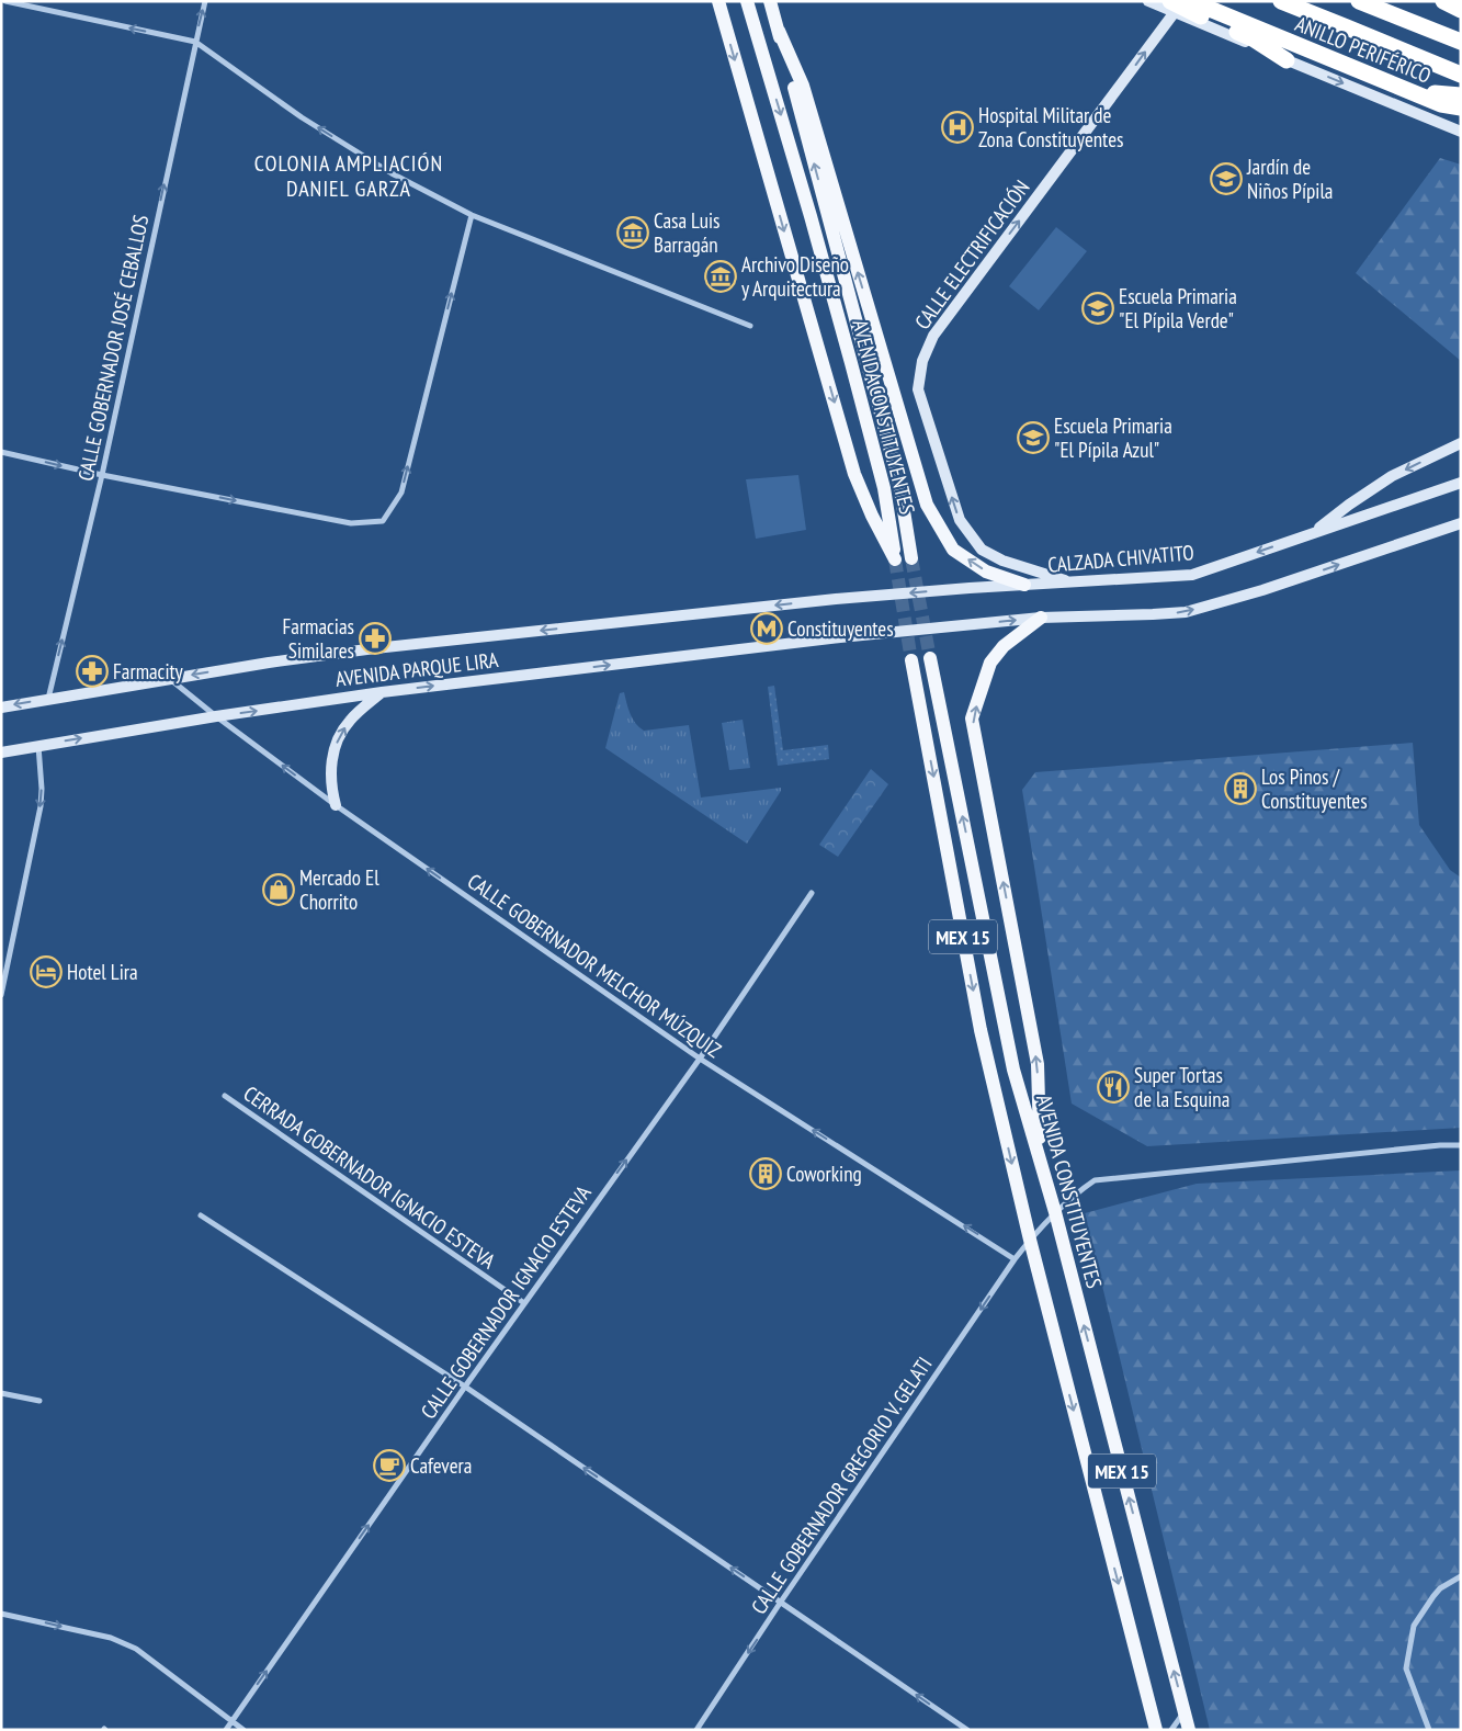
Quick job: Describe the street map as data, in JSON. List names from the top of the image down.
{
  "streets": {
    "highway": ["ANILLO PERIFÉRICO"],
    "main road": [
      "CALLE ELECTRIFICACIÓN",
      "AVENIDA CONSTITUYENTES",
      "CALZADA CHIVATITO",
      "AVENIDA PARQUE LIRA",
      "MEX 15"
    ],
    "street": [
      "CALLE GOBERNADOR JOSÉ CEBALLOS",
      "CALLE GOBERNADOR MELCHOR MÚZQUIZ",
      "CERRADA GOBERNADOR IGNACIO ESTEVA",
      "CALLE GOBERNADOR IGNACIO ESTEVA",
      "CALLE GOBERNADOR GREGORIO V. GELATI"
    ]
  },
  "crossings": [
    ["CALLE ELECTRIFICACIÓN", "CALZADA CHIVATITO"],
    ["CALLE GOBERNADOR JOSÉ CEBALLOS", "AVENIDA PARQUE LIRA"],
    ["AVENIDA CONSTITUYENTES", "CALLE GOBERNADOR GREGORIO V. GELATI"],
    ["CALZADA CHIVATITO", "AVENIDA PARQUE LIRA"],
    ["AVENIDA PARQUE LIRA", "CALLE GOBERNADOR MELCHOR MÚZQUIZ"],
    ["MEX 15", "CALLE GOBERNADOR GREGORIO V. GELATI"],
    ["CALLE GOBERNADOR MELCHOR MÚZQUIZ", "CALLE GOBERNADOR IGNACIO ESTEVA"],
    ["CALLE GOBERNADOR MELCHOR MÚZQUIZ", "CALLE GOBERNADOR GREGORIO V. GELATI"],
    ["CERRADA GOBERNADOR IGNACIO ESTEVA", "CALLE GOBERNADOR IGNACIO ESTEVA"]
  ],
  "one_way": [
    "CALLE GOBERNADOR JOSÉ CEBALLOS",
    "CALLE GOBERNADOR MELCHOR MÚZQUIZ",
    "CALLE GOBERNADOR IGNACIO ESTEVA",
    "CALLE GOBERNADOR GREGORIO V. GELATI"
  ],
  "districts": ["COLONIA AMPLIACIÓN DANIEL GARZA"],
  "places": {
    "hospital": ["Hospital Militar de Zona Constituyentes"],
    "school or university": ["Jardín de Niños Pípila", "Escuela Primaria \"El Pípila Verde\"", "Escuela Primaria \"El Pípila Azul\""],
    "museum": ["Casa Luis Barragán", "Archivo Diseño y Arquitectura"],
    "metro station": ["Constituyentes"],
    "pharmacy": ["Farmacias Similares", "Farmacity"],
    "building": ["Los Pinos / Constituyentes", "Coworking"],
    "shop": ["Mercado El Chorrito"],
    "hotel": ["Hotel Lira"],
    "restaurant": ["Super Tortas de la Esquina"],
    "cafe": ["Cafevera"]
  }
}
